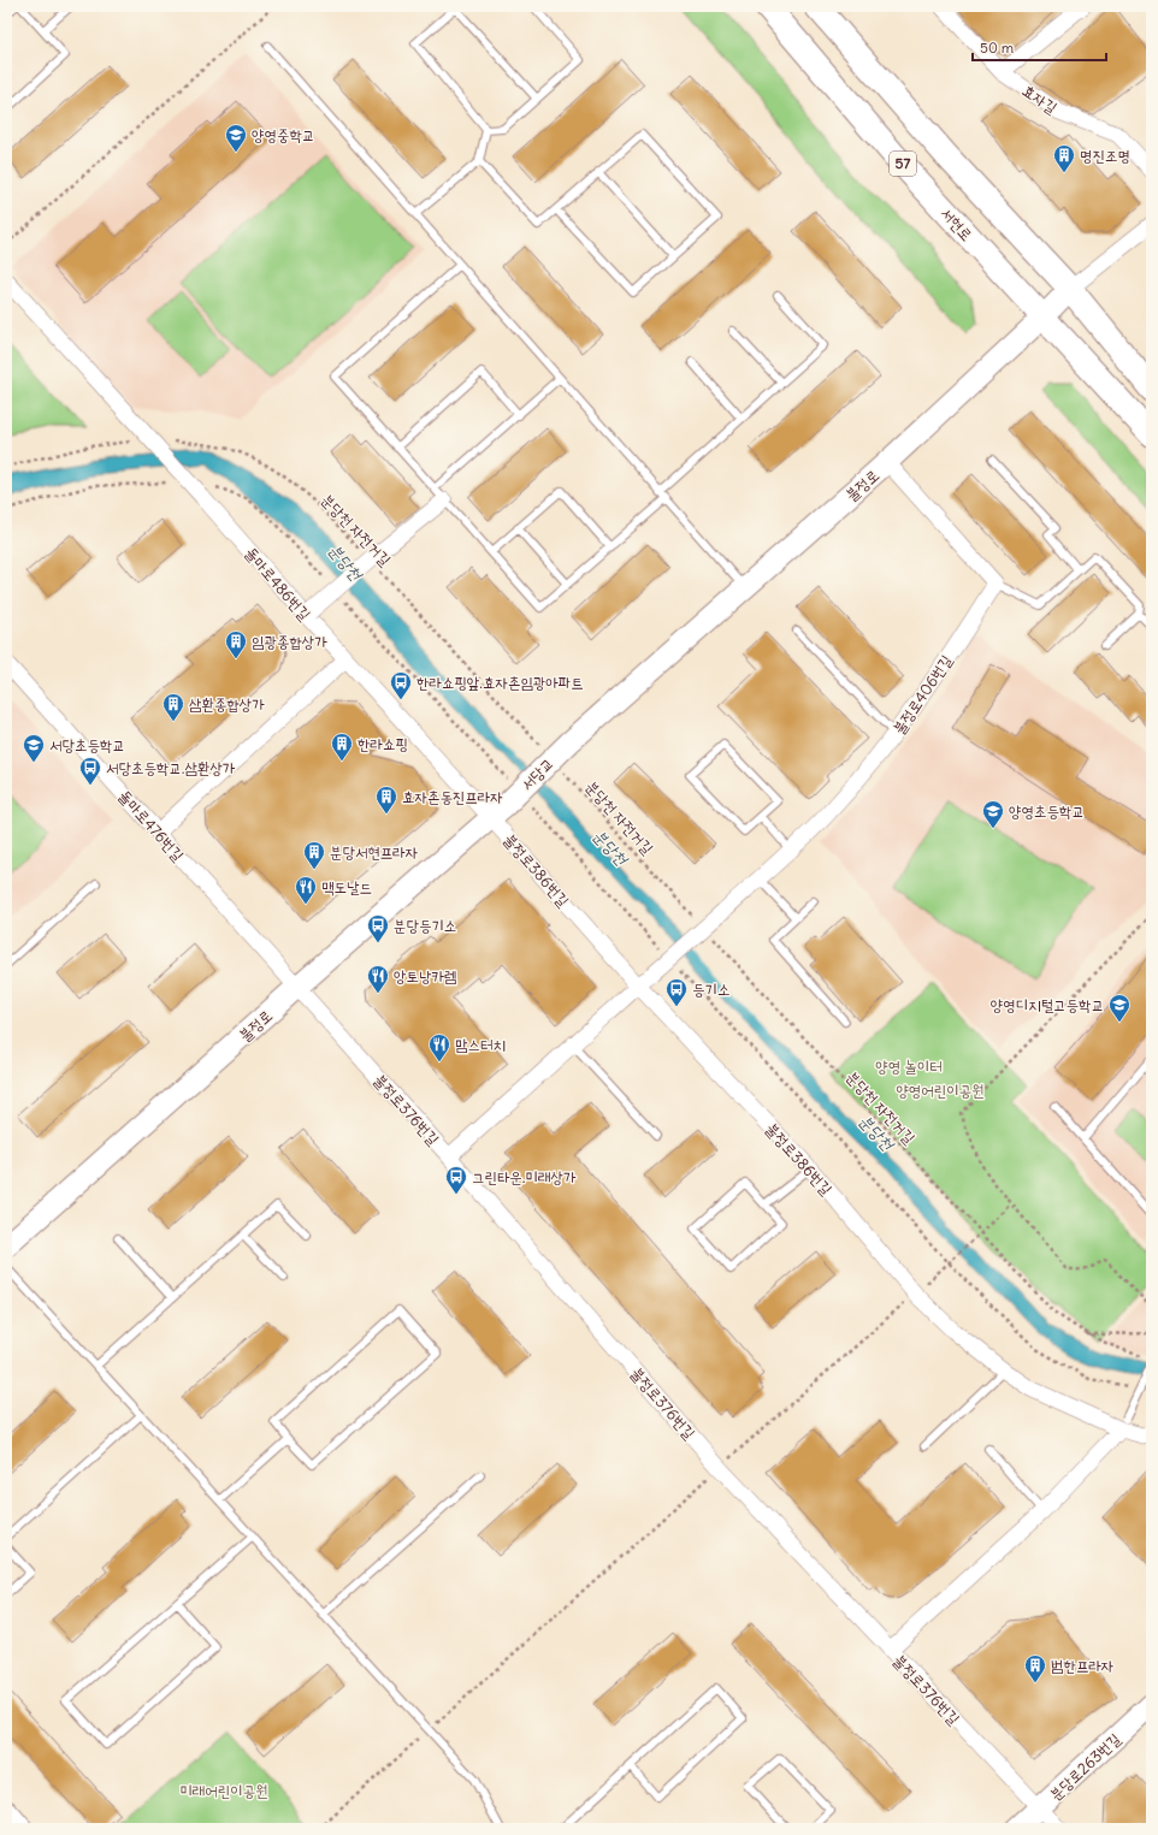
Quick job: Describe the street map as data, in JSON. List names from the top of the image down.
{
  "streets": {
    "main road": [
      "57",
      "서현로",
      "불정로",
      "서당교",
      "분당로263번길"
    ],
    "street": [
      "효자길",
      "돌마로486번길",
      "불정로406번길",
      "돌마로476번길",
      "불정로386번길",
      "불정로376번길"
    ],
    "path": ["분당천 자전거길"]
  },
  "crossings": [
    ["57", "불정로"],
    ["서현로", "불정로"],
    ["불정로", "돌마로486번길"],
    ["불정로", "서당교"],
    ["불정로", "돌마로476번길"],
    ["불정로", "불정로386번길"],
    ["불정로", "불정로376번길"],
    ["돌마로486번길", "서당교"],
    ["돌마로486번길", "불정로386번길"],
    ["불정로406번길", "불정로386번길"],
    ["불정로406번길", "불정로376번길"],
    ["서당교", "불정로386번길"],
    ["돌마로476번길", "불정로376번길"],
    ["불정로376번길", "분당로263번길"]
  ],
  "water": ["분당천"],
  "parks": ["양영 놀이터", "양영어린이공원", "미래어린이공원"],
  "places": {
    "school or university": [
      "양영중학교",
      "서당초등학교",
      "양영초등학교",
      "양영디지털고등학교"
    ],
    "building": [
      "명진조명",
      "임광종합상가",
      "삼환종합상가",
      "한라쇼핑",
      "효자촌동진프라자",
      "분당서현프라자",
      "범한프라자"
    ],
    "bus stop": [
      "한라쇼핑앞.효자촌임광아파트",
      "서당초등학교.삼환상가",
      "분당등기소",
      "등기소",
      "그린타운.미래상가"
    ],
    "restaurant": ["맥도날드", "앙토낭카렘", "맘스터치"]
  },
  "scale_bar": "50 m"
}
